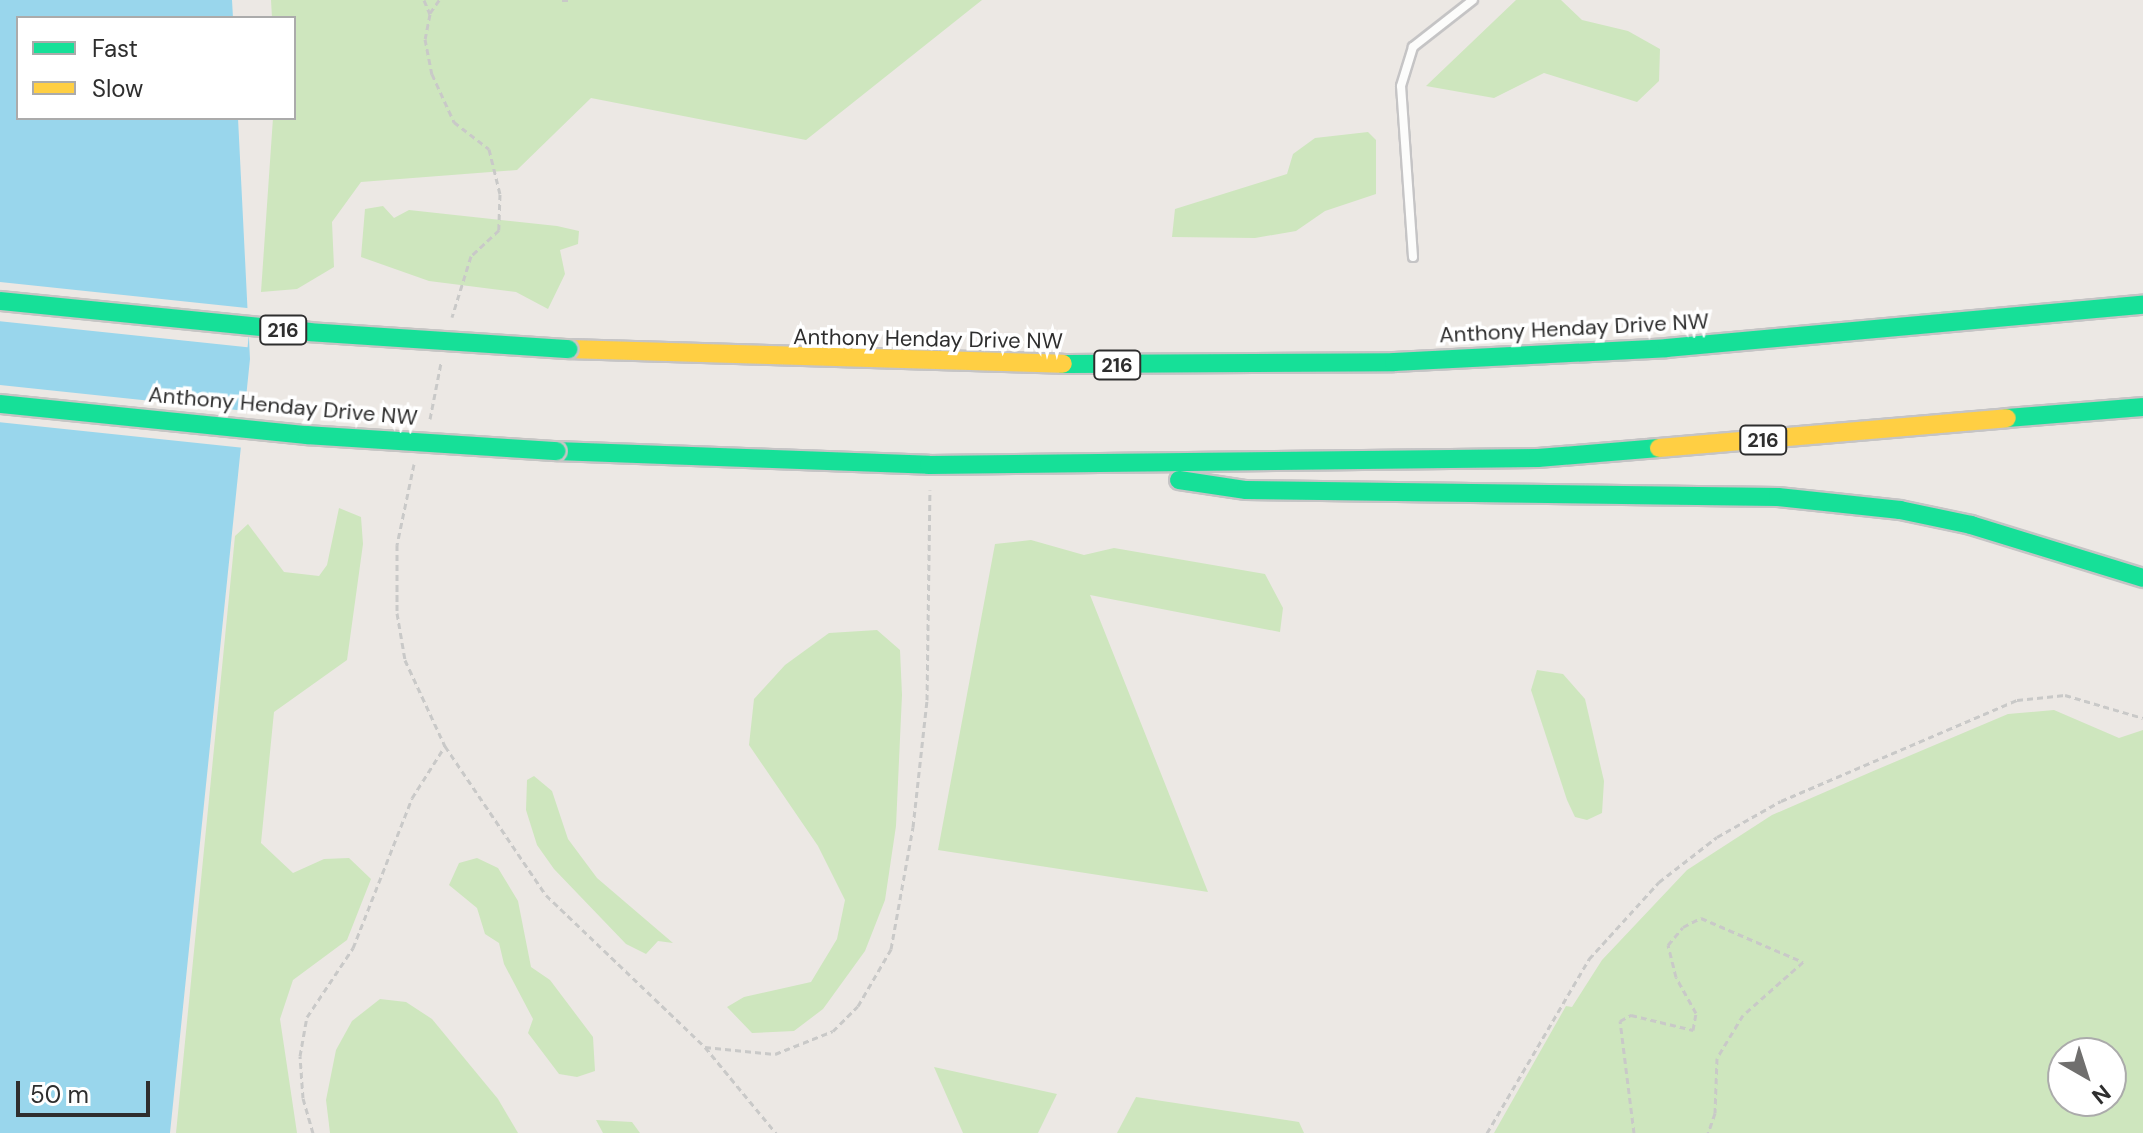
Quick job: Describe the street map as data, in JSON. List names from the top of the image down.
{
  "streets": {
    "highway": ["Anthony Henday Drive NW", "216"]
  },
  "legend": ["Fast", "Slow"],
  "scale_bar": "50 m",
  "north": "bottom right"
}
